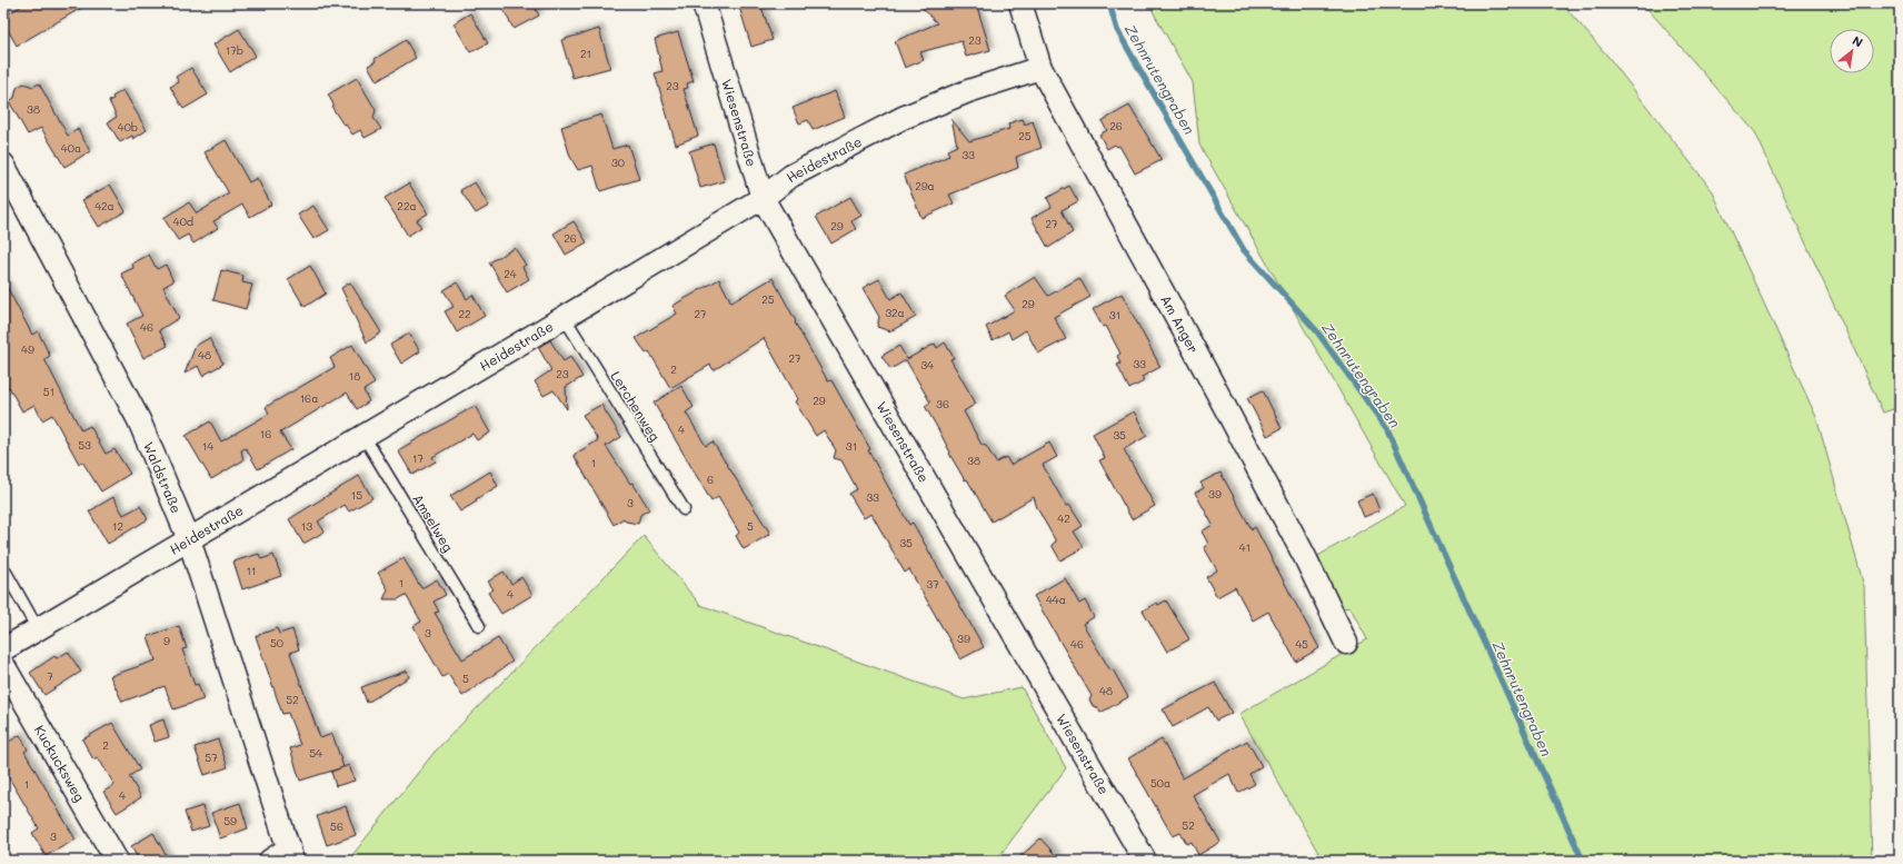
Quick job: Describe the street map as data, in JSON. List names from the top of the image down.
{
  "streets": {
    "street": [
      "Wiesenstraße",
      "Heidestraße",
      "Am Anger",
      "Waldstraße",
      "Kuckucksweg"
    ],
    "lane": ["Lerchenweg", "Amselweg"]
  },
  "crossings": [
    ["Wiesenstraße", "Heidestraße"],
    ["Heidestraße", "Am Anger"],
    ["Heidestraße", "Lerchenweg"],
    ["Heidestraße", "Waldstraße"],
    ["Heidestraße", "Amselweg"]
  ],
  "water": ["Zehnrutengraben"],
  "house_numbers": [
    "23",
    "17b",
    "21",
    "23",
    "38",
    "26",
    "40b",
    "25",
    "40a",
    "33",
    "30",
    "29a",
    "42a",
    "22a",
    "40d",
    "27",
    "29",
    "26",
    "24",
    "25",
    "29",
    "32a",
    "22",
    "27",
    "31",
    "46",
    "49",
    "48",
    "27",
    "33",
    "34",
    "2",
    "23",
    "18",
    "51",
    "16a",
    "29",
    "36",
    "4",
    "16",
    "35",
    "53",
    "14",
    "31",
    "17",
    "38",
    "1",
    "6",
    "39",
    "15",
    "33",
    "3",
    "42",
    "12",
    "13",
    "5",
    "35",
    "41",
    "11",
    "1",
    "37",
    "4",
    "44a",
    "3",
    "39",
    "9",
    "50",
    "46",
    "45",
    "7",
    "5",
    "48",
    "52",
    "2",
    "54",
    "57",
    "50a",
    "1",
    "4",
    "59",
    "52",
    "56",
    "3"
  ],
  "north": "top right"
}
